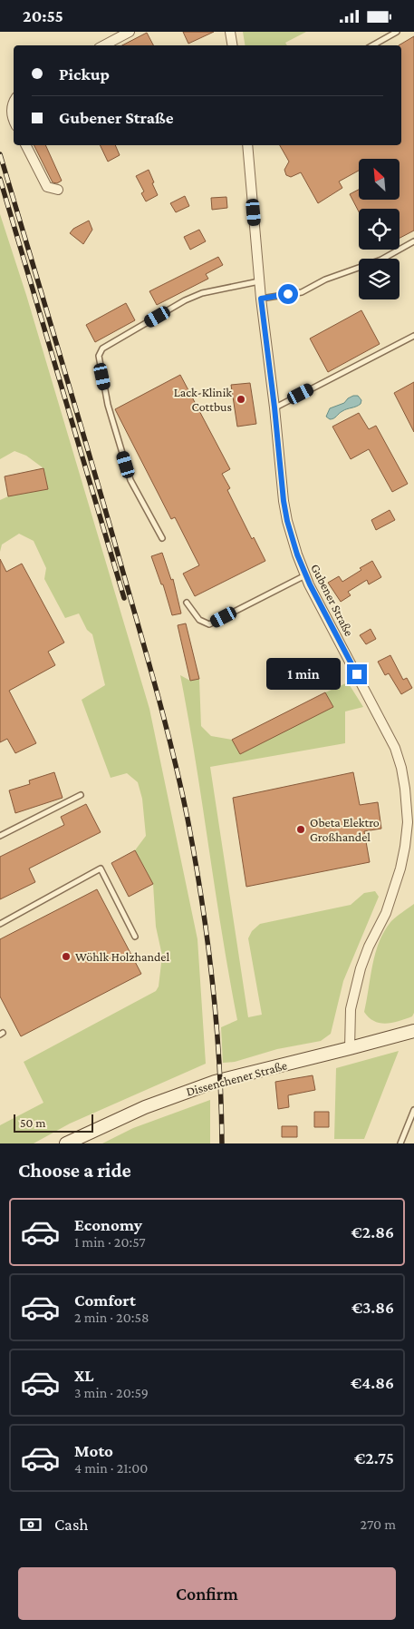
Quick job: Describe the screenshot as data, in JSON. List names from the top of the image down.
{
  "streets": {
    "main road": ["Dissenchener Straße"],
    "street": ["Gubener Straße"]
  },
  "crossings": [
    ["Gubener Straße", "Dissenchener Straße"]
  ],
  "places": ["Lack-Klinik Cottbus", "Obeta Elektro Großhandel", "Wöhlk Holzhandel"],
  "scale_bar": "50 m",
  "north": "top left",
  "page": {
    "status": "20:55",
    "banner": ["Pickup", "Gubener Straße"],
    "bubble": "1 min",
    "scale": "50 m",
    "heading": "Choose a ride",
    "list": [
      {
        "name": "Economy",
        "note": "1 min · 20:57",
        "value": "€2.86"
      },
      {
        "name": "Comfort",
        "note": "2 min · 20:58",
        "value": "€3.86"
      },
      {
        "name": "XL",
        "note": "3 min · 20:59",
        "value": "€4.86"
      },
      {
        "name": "Moto",
        "note": "4 min · 21:00",
        "value": "€2.75"
      }
    ],
    "pay": ["Cash", "270 m"],
    "buttons": "Confirm"
  }
}
